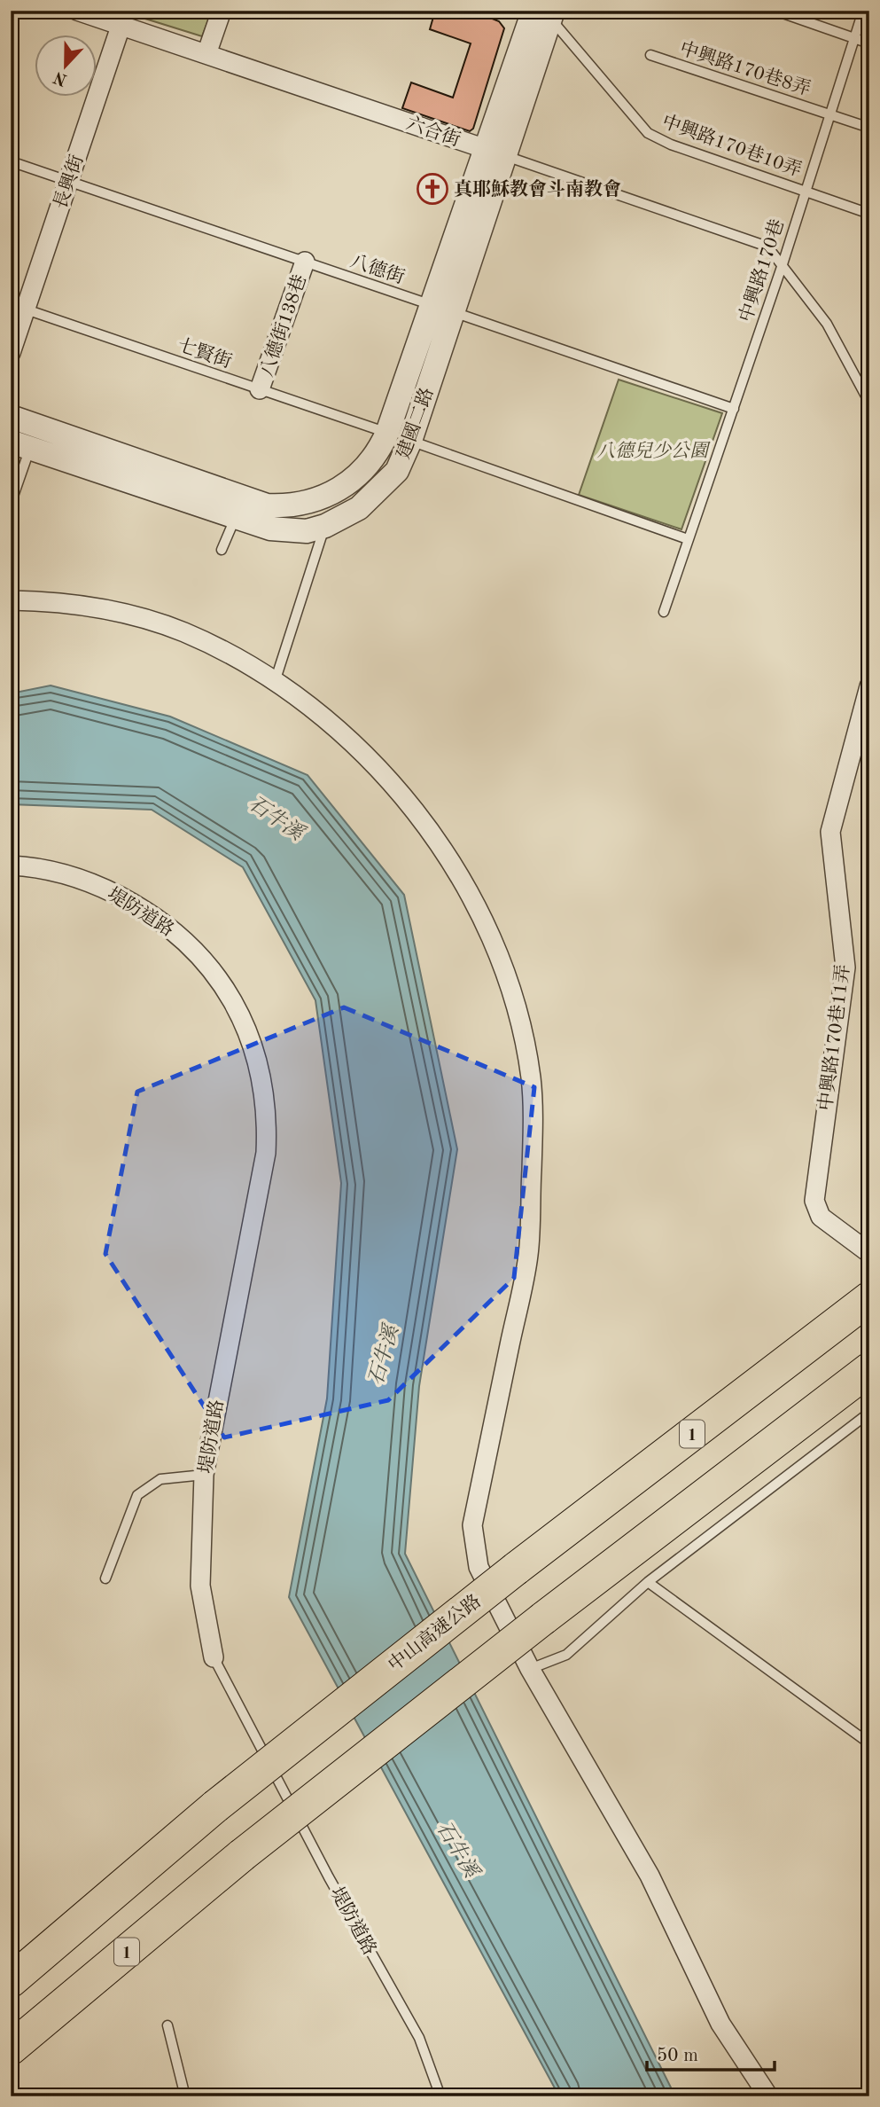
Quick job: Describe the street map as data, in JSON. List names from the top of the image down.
{
  "streets": {
    "highway": ["1", "中山高速公路"],
    "street": [
      "六合街",
      "長興街",
      "八德街138巷",
      "建國二路",
      "堤防道路",
      "中興路170巷11弄"
    ],
    "lane": [
      "中興路170巷8弄",
      "中興路170巷10弄",
      "八德街",
      "中興路170巷",
      "七賢街"
    ]
  },
  "crossings": [
    ["中興路170巷8弄", "中興路170巷"],
    ["六合街", "長興街"],
    ["六合街", "中興路170巷"],
    ["六合街", "建國二路"],
    ["中興路170巷10弄", "中興路170巷"],
    ["中興路170巷10弄", "建國二路"],
    ["長興街", "八德街"],
    ["長興街", "七賢街"],
    ["八德街", "中興路170巷"],
    ["八德街", "八德街138巷"],
    ["八德街", "建國二路"],
    ["八德街138巷", "七賢街"],
    ["七賢街", "建國二路"]
  ],
  "water": ["石牛溪"],
  "parks": ["八德兒少公園"],
  "places": {
    "church": ["真耶穌教會斗南教會"]
  },
  "scale_bar": "50 m",
  "north": "bottom"
}
